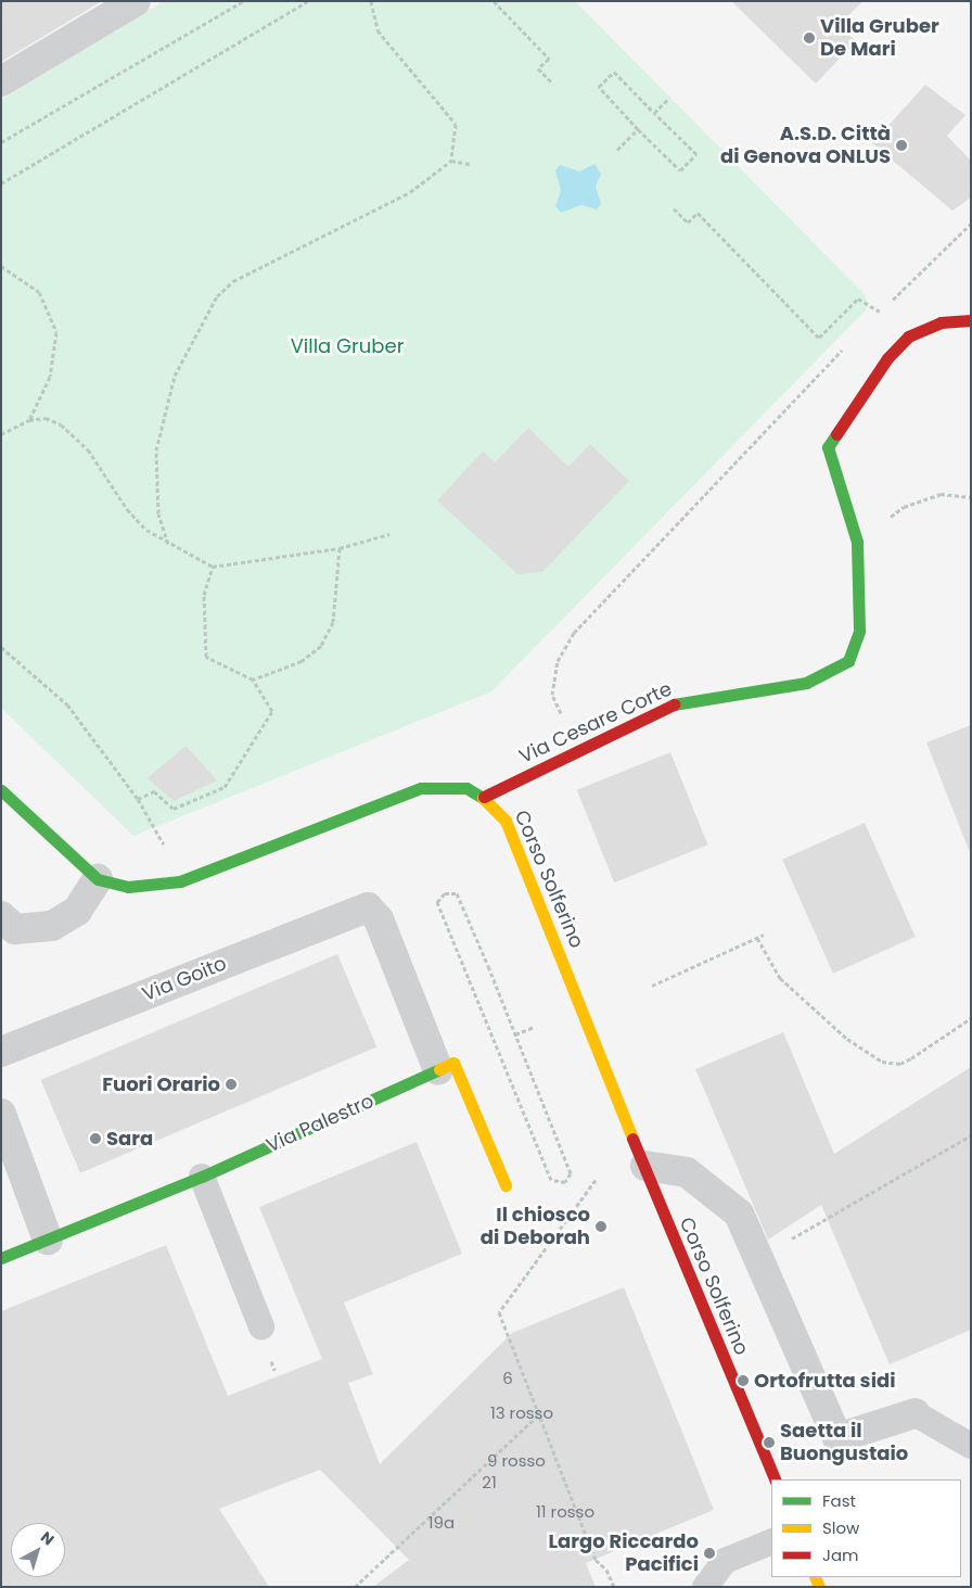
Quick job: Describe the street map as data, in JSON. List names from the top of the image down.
{
  "streets": {
    "street": [
      "Via Cesare Corte",
      "Corso Solferino",
      "Via Goito",
      "Via Palestro"
    ]
  },
  "crossings": [
    ["Via Cesare Corte", "Corso Solferino"],
    ["Via Goito", "Via Palestro"]
  ],
  "parks": ["Villa Gruber"],
  "places": [
    "Villa Gruber De Mari",
    "A.S.D. Città di Genova ONLUS",
    "Fuori Orario",
    "Sara",
    "Il chiosco di Deborah",
    "Ortofrutta sidi",
    "Saetta il Buongustaio",
    "Largo Riccardo Pacifici"
  ],
  "house_numbers": [
    "6",
    "13 rosso",
    "9 rosso",
    "21",
    "11 rosso",
    "19a"
  ],
  "legend": ["Fast", "Slow", "Jam"],
  "north": "top right"
}
